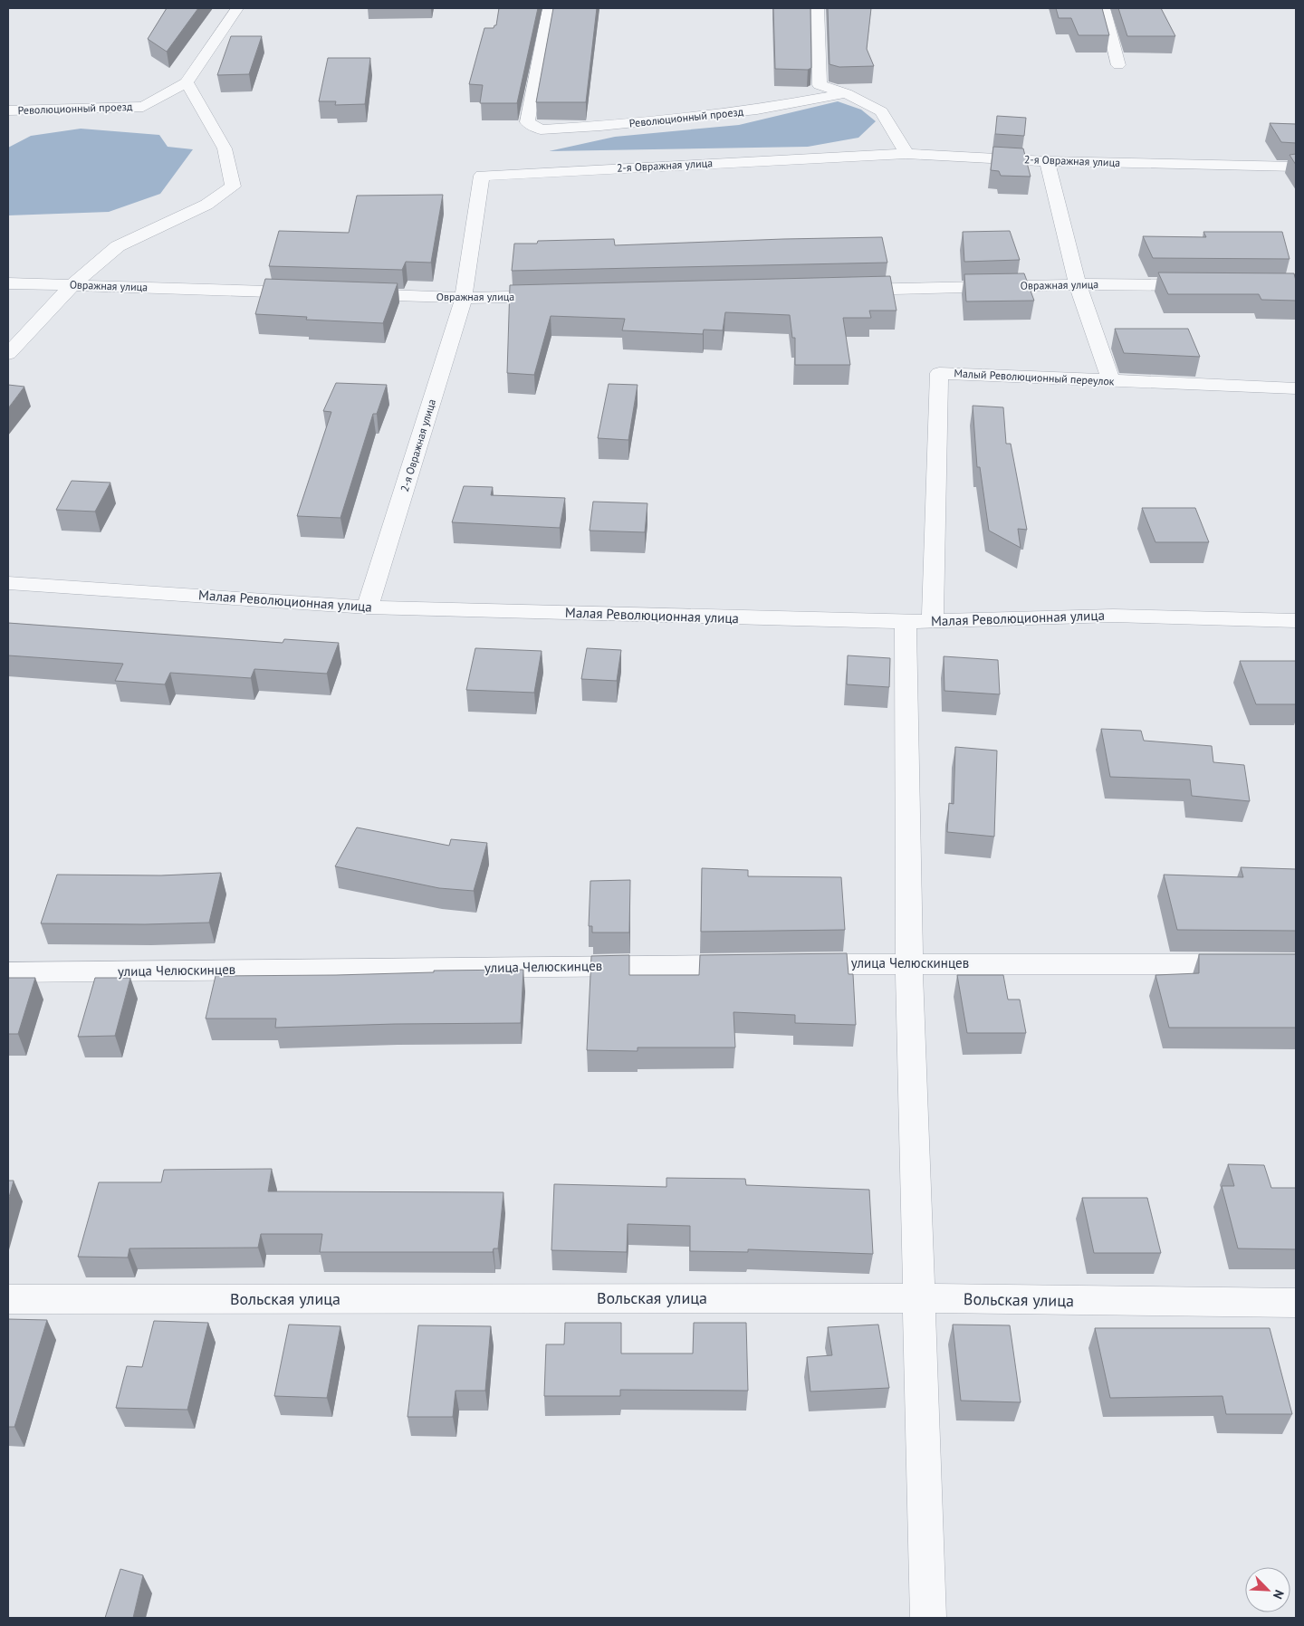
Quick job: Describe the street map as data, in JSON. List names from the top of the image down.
{
  "streets": {
    "street": [
      "Революционный проезд",
      "2-я Овражная улица",
      "Овражная улица",
      "Малый Революционный переулок",
      "Малая Революционная улица",
      "улица Челюскинцев",
      "Вольская улица"
    ]
  },
  "crossings": [
    ["2-я Овражная улица", "Овражная улица"],
    ["2-я Овражная улица", "Малая Революционная улица"],
    ["Малый Революционный переулок", "Малая Революционная улица"]
  ],
  "north": "bottom right"
}
